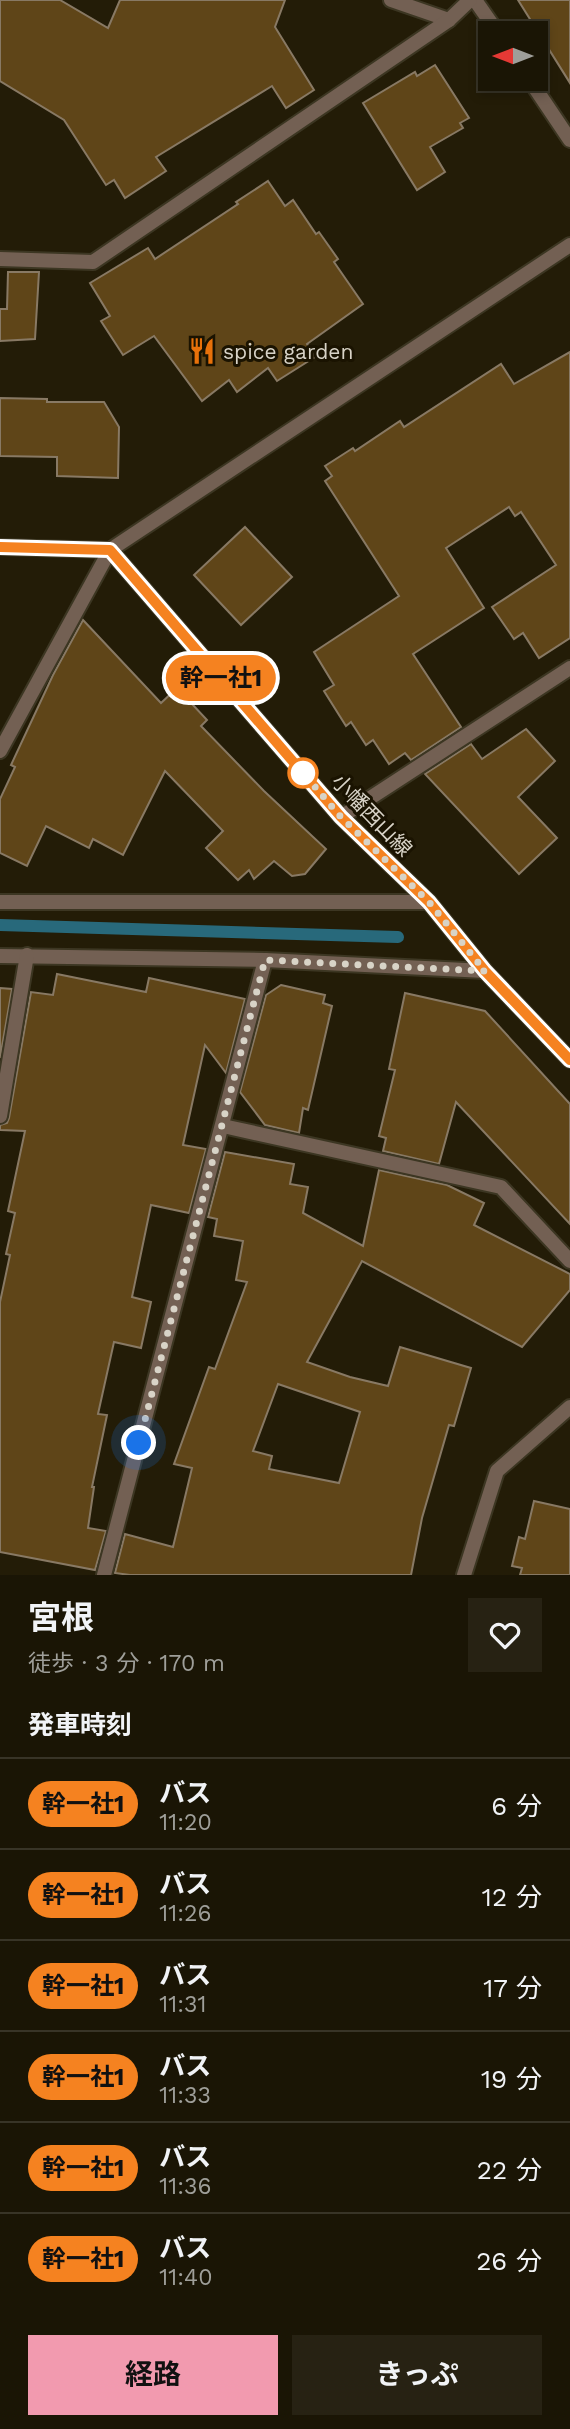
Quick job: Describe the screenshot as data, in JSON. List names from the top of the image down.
{
  "streets": {
    "street": ["小幡西山線"]
  },
  "places": {
    "restaurant": ["spice garden"]
  },
  "lines": ["bus line 幹一社1"],
  "north": "left",
  "page": {
    "on_map": "幹一社1",
    "heading": [
      ["宮根", "徒歩 · 3 分 · 170 m"],
      "発車時刻"
    ],
    "list": [
      {
        "mark": "幹一社1",
        "name": "バス",
        "note": "11:20",
        "value": "6 分"
      },
      {
        "mark": "幹一社1",
        "name": "バス",
        "note": "11:26",
        "value": "12 分"
      },
      {
        "mark": "幹一社1",
        "name": "バス",
        "note": "11:31",
        "value": "17 分"
      },
      {
        "mark": "幹一社1",
        "name": "バス",
        "note": "11:33",
        "value": "19 分"
      },
      {
        "mark": "幹一社1",
        "name": "バス",
        "note": "11:36",
        "value": "22 分"
      },
      {
        "mark": "幹一社1",
        "name": "バス",
        "note": "11:40",
        "value": "26 分"
      }
    ],
    "buttons": ["経路", "きっぷ"]
  }
}
